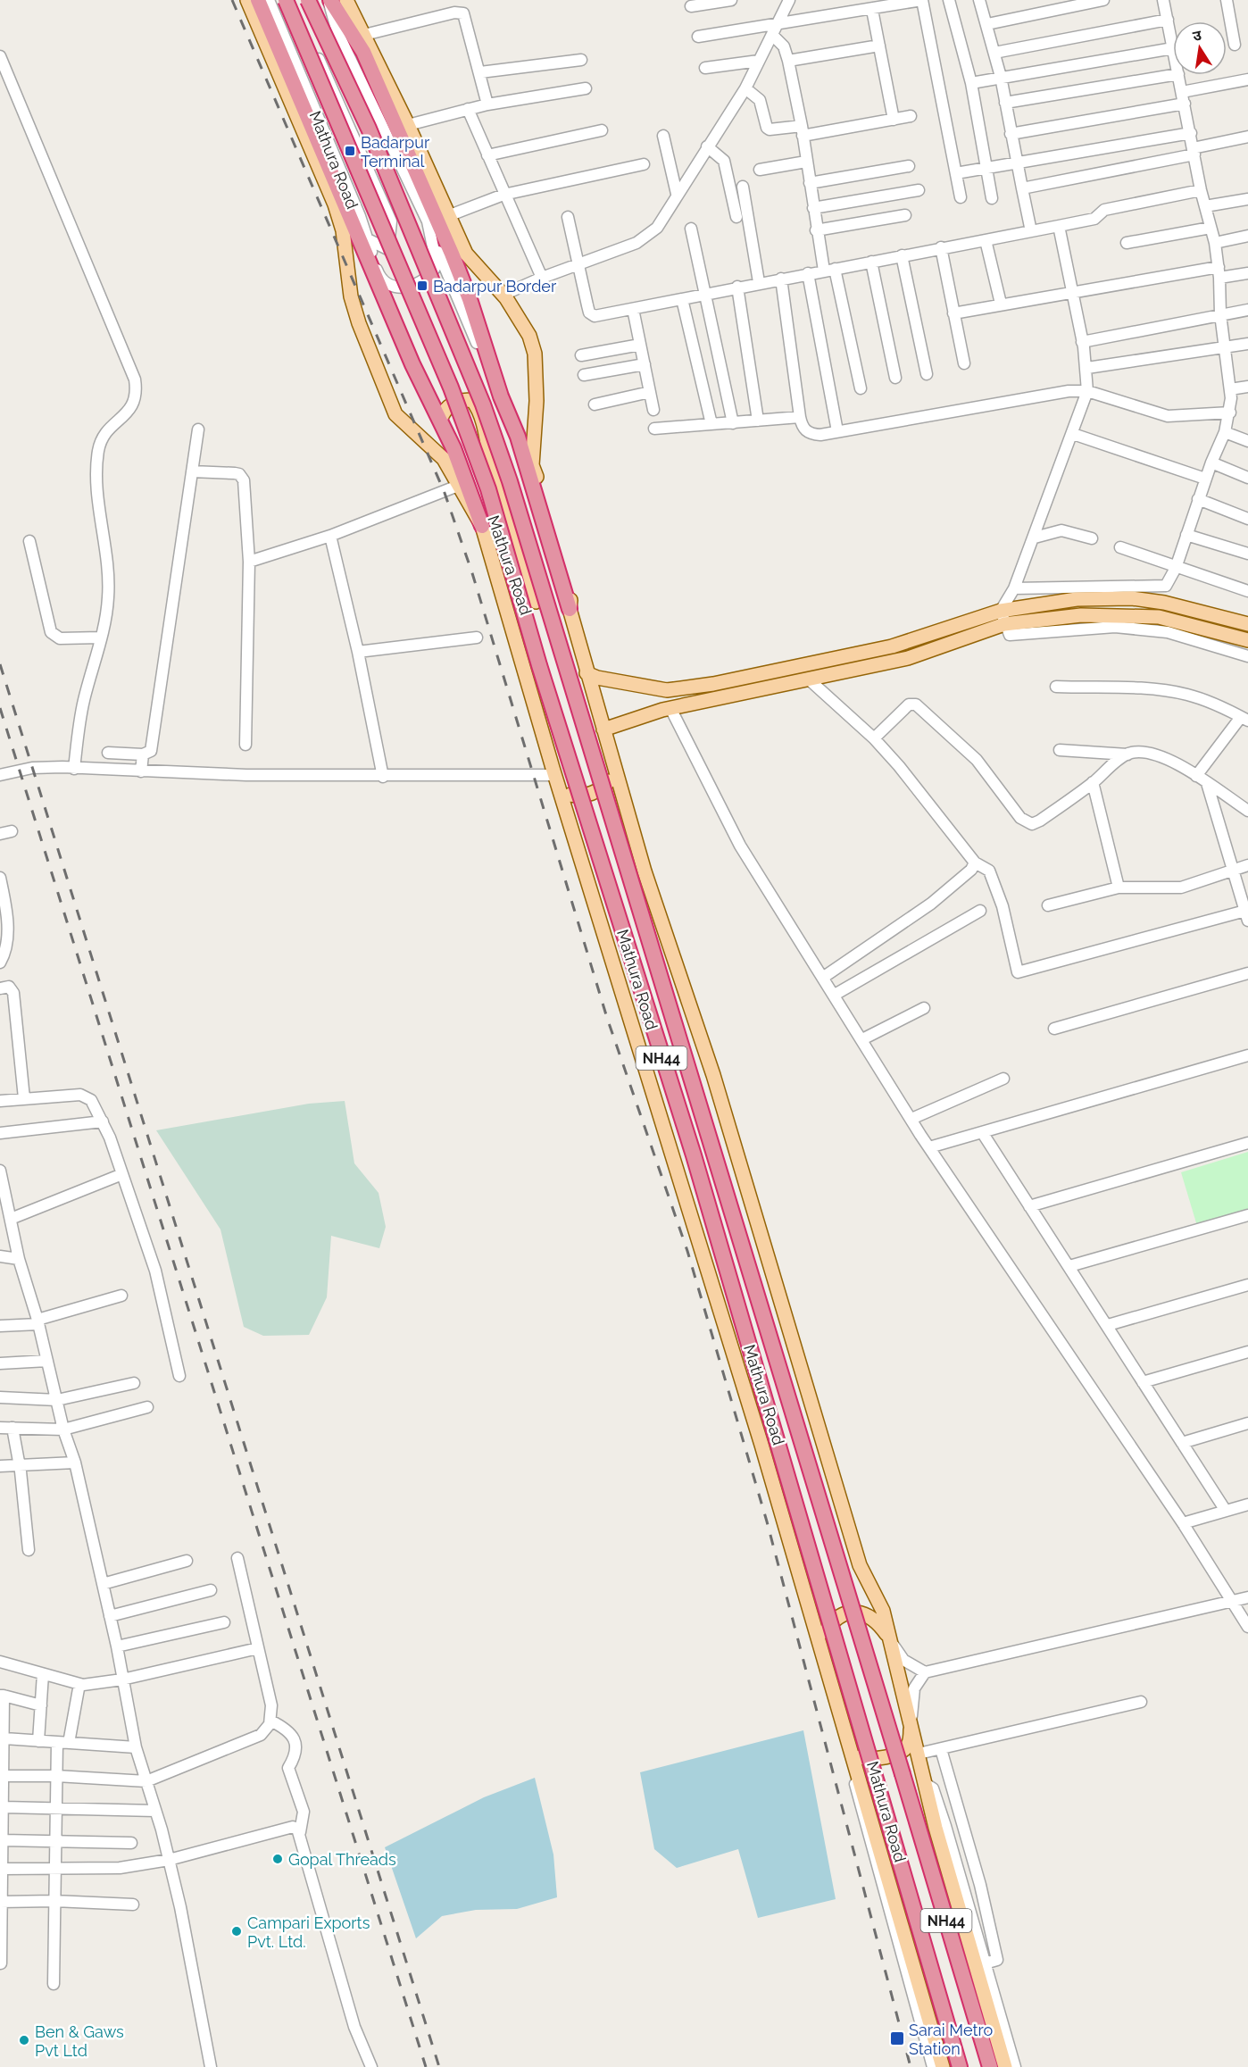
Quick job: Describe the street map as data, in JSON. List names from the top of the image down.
{
  "streets": {
    "highway": ["Mathura Road", "NH44"]
  },
  "places": {
    "transit": ["Badarpur Terminal", "Badarpur Border", "Sarai Metro Station"],
    "other": ["Gopal Threads", "Campari Exports Pvt. Ltd.", "Ben & Gaws Pvt Ltd"]
  },
  "north": "top"
}
